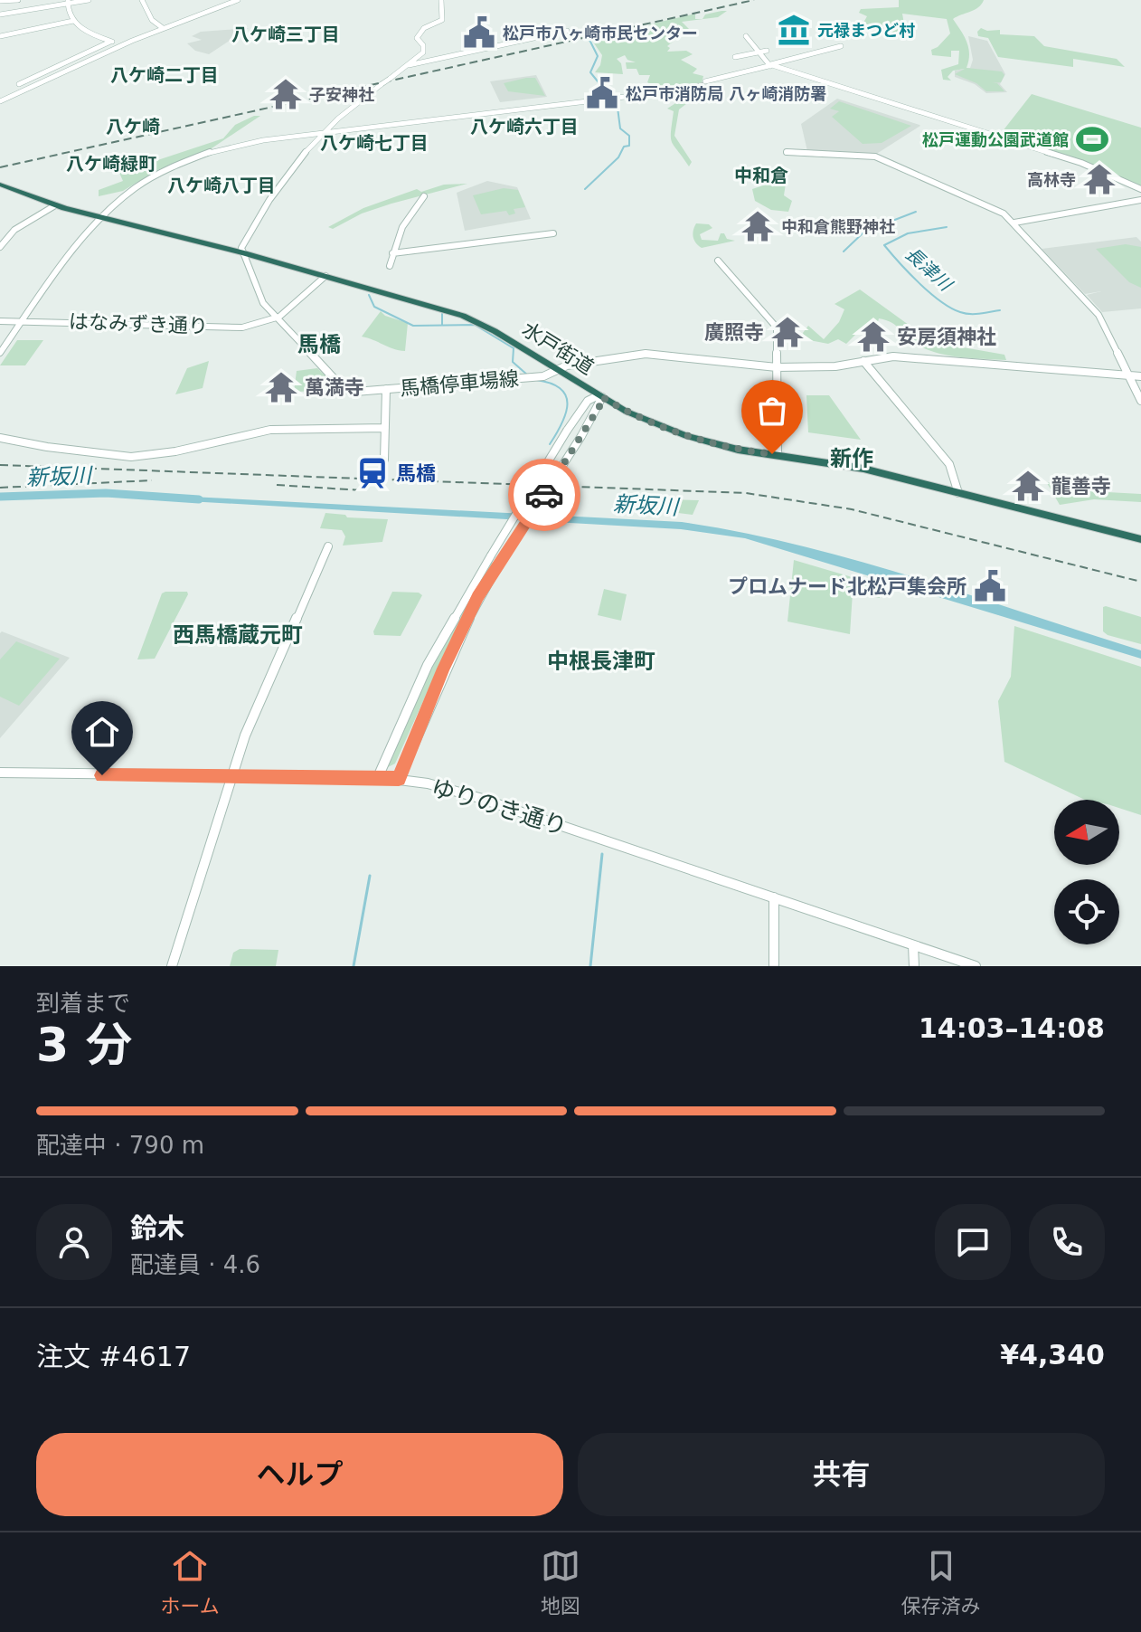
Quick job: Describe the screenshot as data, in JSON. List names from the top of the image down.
{
  "streets": {
    "highway": ["水戸街道"],
    "street": ["はなみずき通り", "馬橋停車場線", "ゆりのき通り"]
  },
  "crossings": [
    ["水戸街道", "馬橋停車場線"]
  ],
  "districts": [
    "八ケ崎三丁目",
    "八ケ崎二丁目",
    "八ケ崎",
    "八ケ崎六丁目",
    "八ケ崎七丁目",
    "八ケ崎緑町",
    "中和倉",
    "八ケ崎八丁目",
    "馬橋",
    "新作",
    "西馬橋蔵元町",
    "中根長津町"
  ],
  "water": ["長津川", "新坂川"],
  "places": {
    "museum": ["元禄まつど村"],
    "public building": ["松戸市八ヶ崎市民センター", "松戸市消防局 八ヶ崎消防署", "プロムナード北松戸集会所"],
    "temple": [
      "子安神社",
      "高林寺",
      "中和倉熊野神社",
      "廣照寺",
      "安房須神社",
      "萬満寺",
      "龍善寺"
    ],
    "sports": ["松戸運動公園武道館"],
    "station": ["馬橋"]
  },
  "north": "left",
  "page": {
    "heading": ["3 分", "到着まで", "14:03–14:08"],
    "panel": [
      "鈴木",
      "配達員 · 4.6",
      "注文 #4617",
      "¥4,340"
    ],
    "bar": "配達中 · 790 m",
    "buttons": ["ヘルプ", "共有"],
    "tabs": ["ホーム", "地図", "保存済み"]
  }
}
